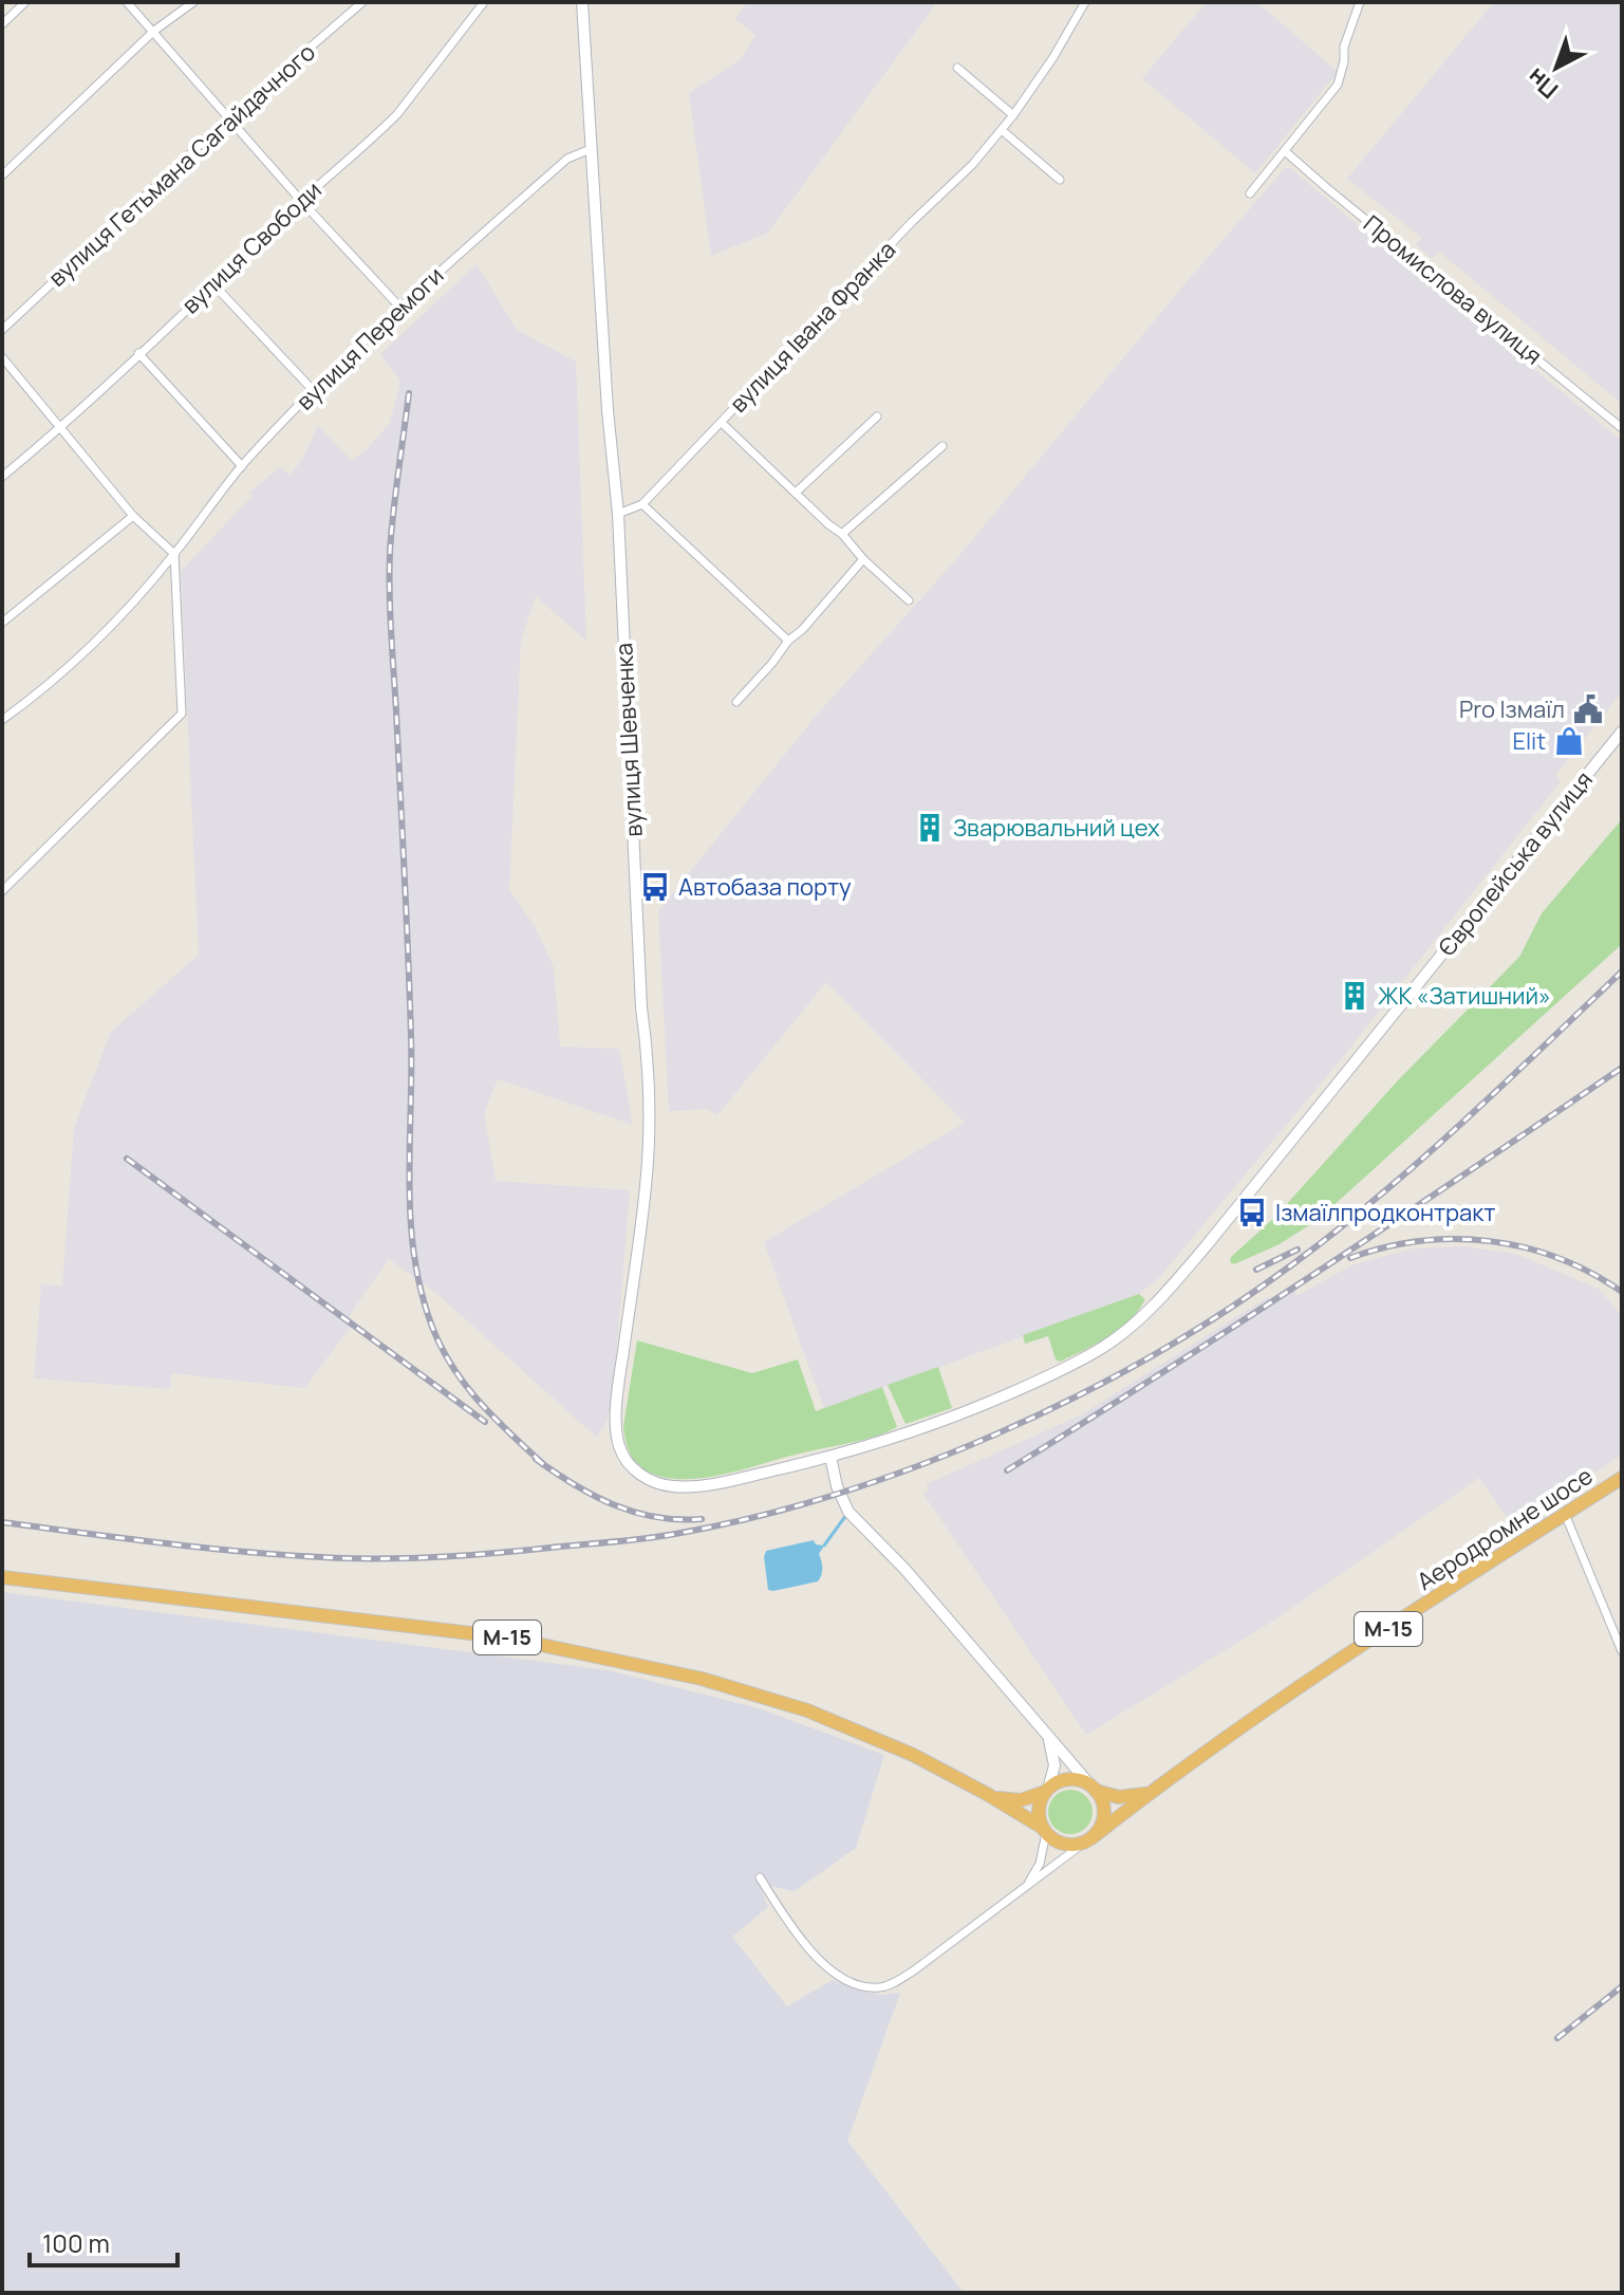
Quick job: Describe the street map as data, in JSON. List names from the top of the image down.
{
  "streets": {
    "highway": ["Аеродромне шосе", "М-15"],
    "main road": ["вулиця Шевченка", "Європейська вулиця"],
    "street": [
      "вулиця Гетьмана Сагайдачного",
      "вулиця Свободи",
      "Промислова вулиця",
      "вулиця Івана Франка",
      "вулиця Перемоги"
    ]
  },
  "crossings": [
    ["вулиця Івана Франка", "вулиця Шевченка"],
    ["вулиця Перемоги", "вулиця Шевченка"],
    ["вулиця Шевченка", "Європейська вулиця"],
    ["Аеродромне шосе", "М-15"]
  ],
  "places": {
    "public building": ["Pro Ізмаїл"],
    "shop": ["Elit"],
    "building": ["Зварювальний цех", "ЖК «Затишний»"],
    "bus stop": ["Автобаза порту", "Ізмаїлпродконтракт"]
  },
  "scale_bar": "100 m",
  "north": "bottom left"
}
